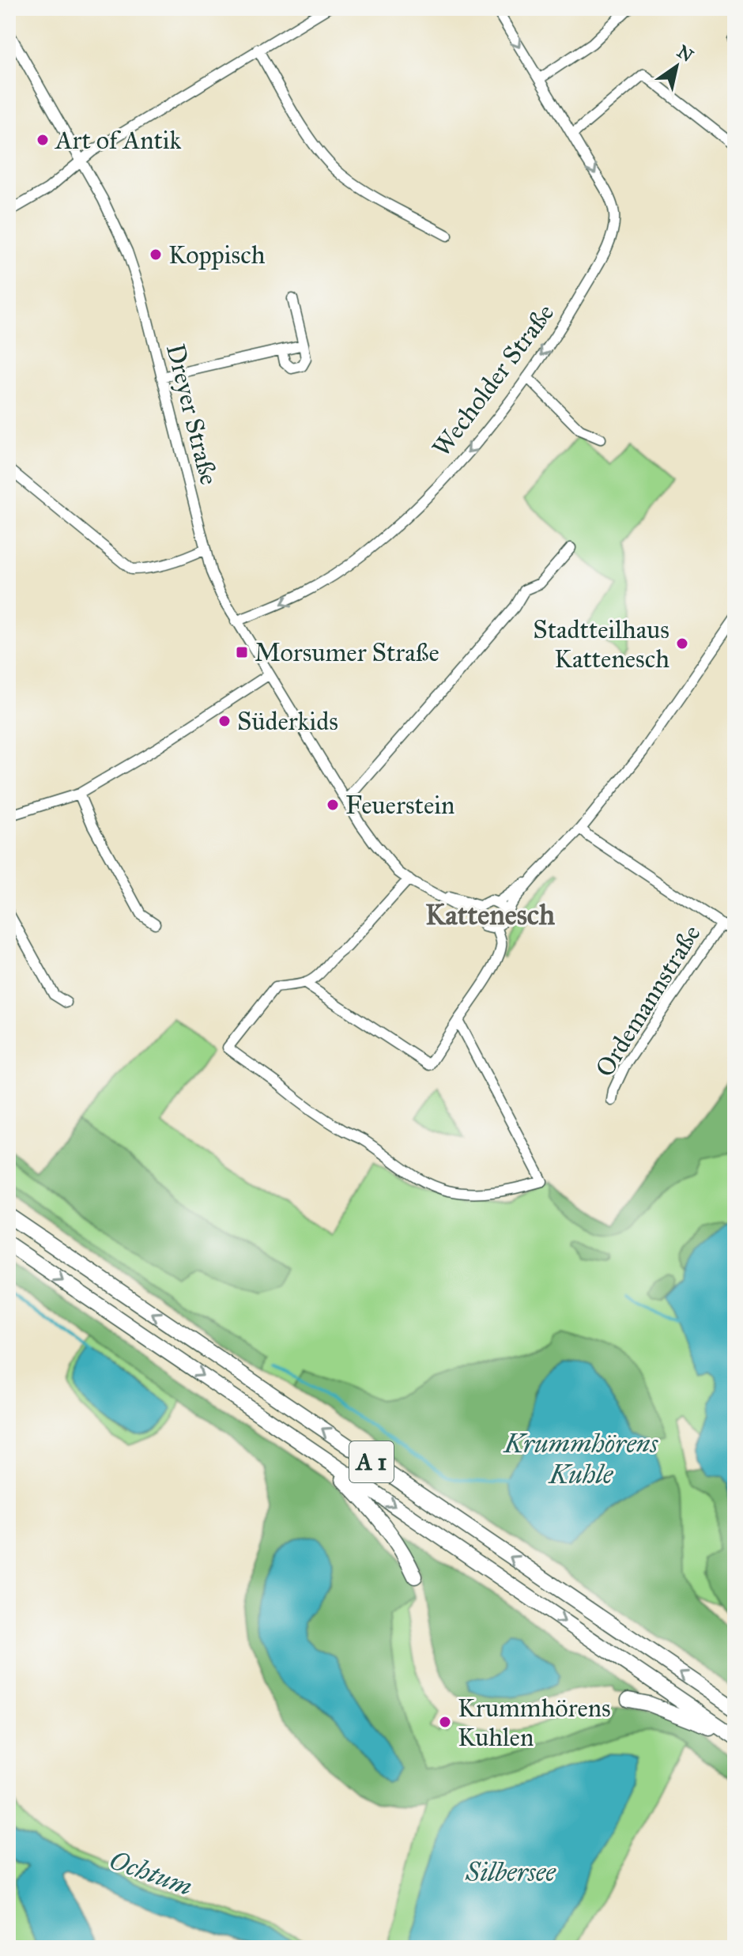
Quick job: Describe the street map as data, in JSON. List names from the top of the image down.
{
  "streets": {
    "highway": ["A 1"],
    "street": ["Wecholder Straße", "Dreyer Straße", "Ordemannstraße"]
  },
  "crossings": [
    ["Wecholder Straße", "Dreyer Straße"]
  ],
  "one_way": ["Wecholder Straße"],
  "districts": ["Kattenesch"],
  "water": ["Krummhörens Kuhle", "Silbersee", "Ochtum"],
  "places": {
    "other": [
      "Art of Antik",
      "Koppisch",
      "Stadtteilhaus Kattenesch",
      "Süderkids",
      "Feuerstein",
      "Krummhörens Kuhlen"
    ],
    "transit": ["Morsumer Straße"]
  },
  "north": "top right"
}
